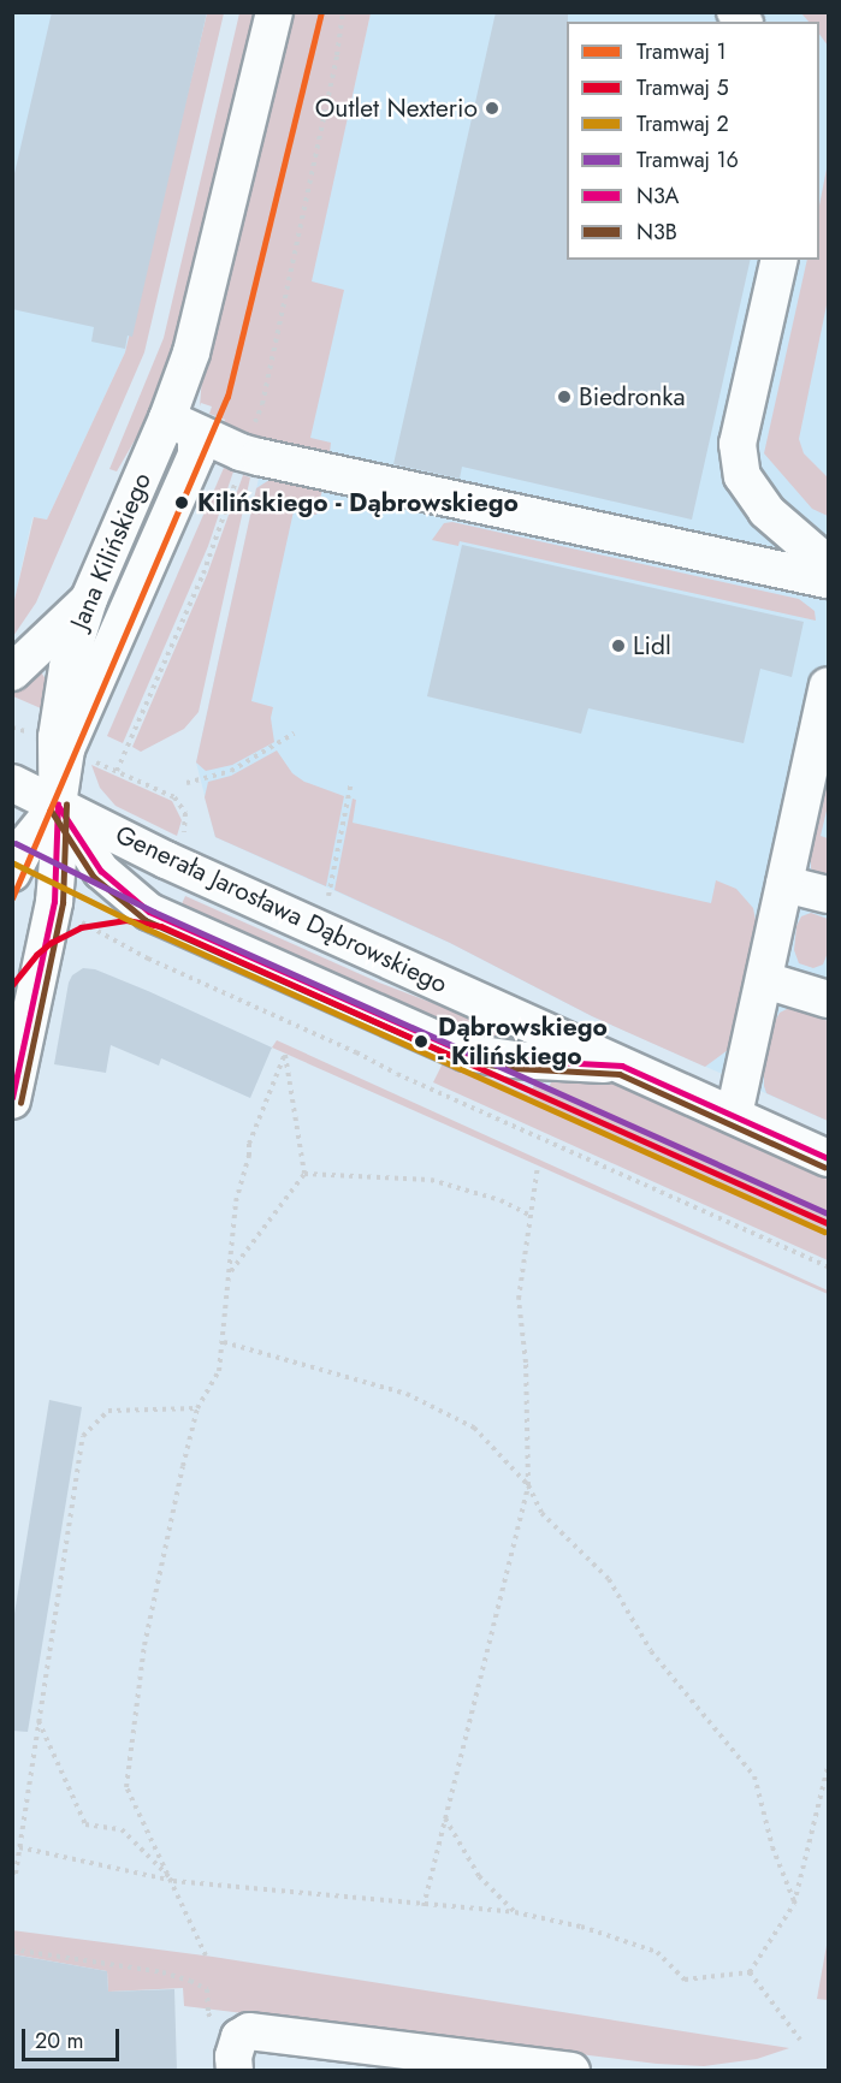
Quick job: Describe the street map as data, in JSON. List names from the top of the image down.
{
  "streets": {
    "street": ["Jana Kilińskiego", "Generała Jarosława Dąbrowskiego"]
  },
  "crossings": [
    ["Jana Kilińskiego", "Generała Jarosława Dąbrowskiego"]
  ],
  "places": [
    "Outlet Nexterio",
    "Biedronka",
    "Kilińskiego - Dąbrowskiego",
    "Lidl",
    "Dąbrowskiego - Kilińskiego"
  ],
  "lines": [
    "tram line 1",
    "transit line N3A",
    "transit line N3B",
    "tram line 16",
    "tram line 2",
    "tram line 5"
  ],
  "legend": [
    "Tramwaj 1",
    "Tramwaj 5",
    "Tramwaj 2",
    "Tramwaj 16",
    "N3A",
    "N3B"
  ],
  "scale_bar": "20 m"
}
